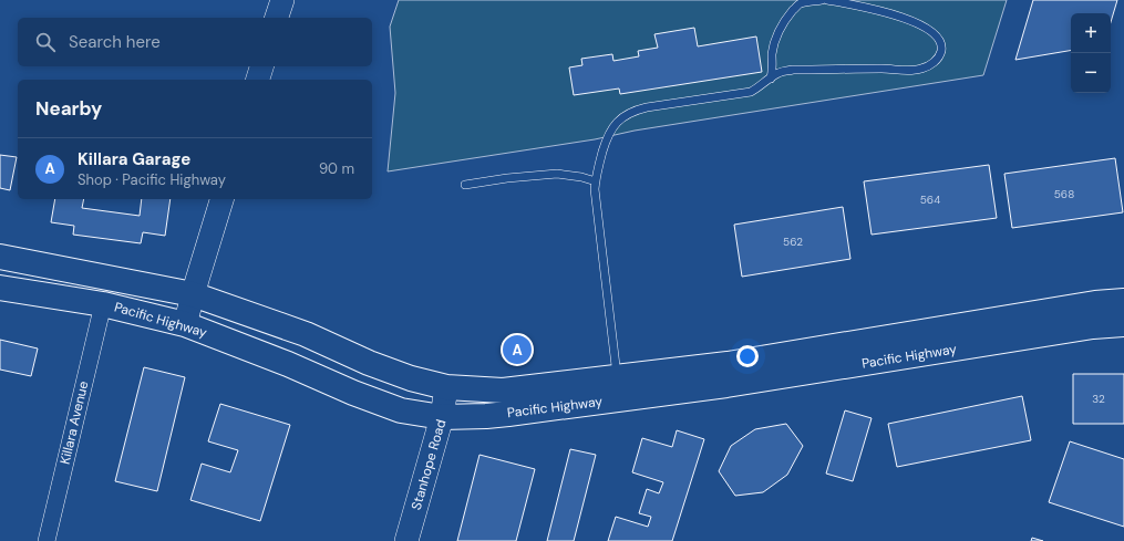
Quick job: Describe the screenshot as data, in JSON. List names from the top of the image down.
{
  "streets": {
    "highway": ["Pacific Highway"],
    "street": ["Killara Avenue", "Stanhope Road"]
  },
  "crossings": [
    ["Pacific Highway", "Killara Avenue"],
    ["Pacific Highway", "Stanhope Road"]
  ],
  "house_numbers": [
    "568",
    "564",
    "562",
    "32"
  ],
  "page": {
    "map_buttons": ["+", "−"],
    "search": "Search here",
    "heading": "Nearby",
    "list": [
      {
        "mark": "A",
        "name": "Killara Garage",
        "note": "Shop · Pacific Highway",
        "value": "90 m"
      }
    ],
    "pins": "A"
  }
}
